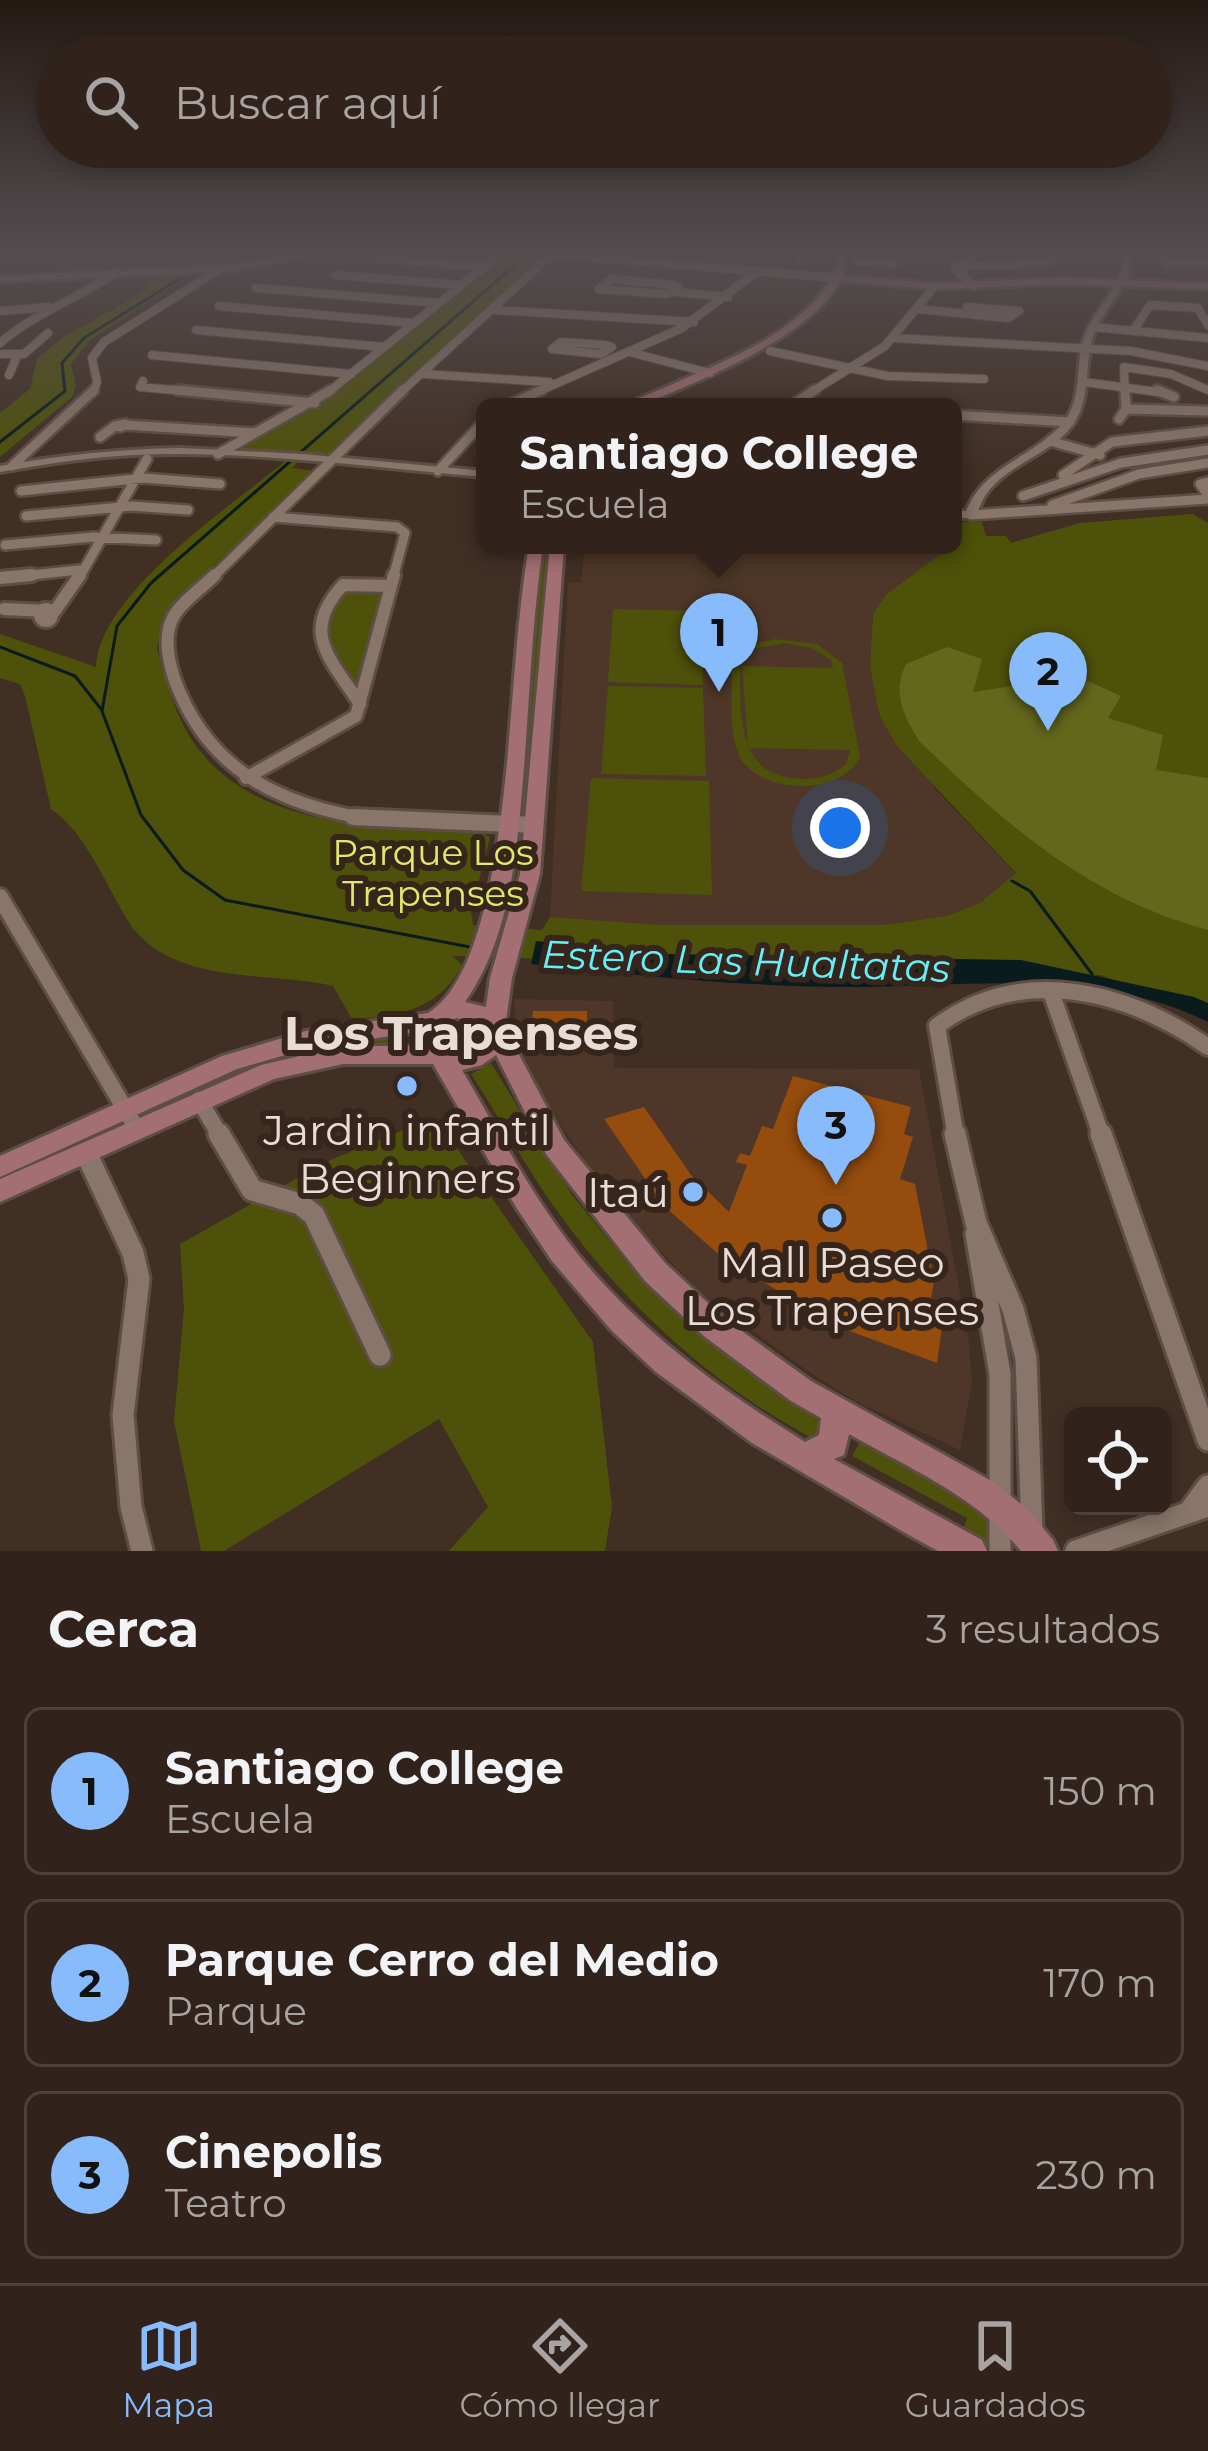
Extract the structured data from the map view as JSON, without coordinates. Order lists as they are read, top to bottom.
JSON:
{
  "districts": ["Los Trapenses"],
  "water": ["Estero Las Hualtatas"],
  "parks": ["Parque Los Trapenses"],
  "places": ["Jardin infantil Beginners", "Itaú", "Mall Paseo Los Trapenses"],
  "page": {
    "search": "Buscar aquí",
    "popup": ["Santiago College", "Escuela"],
    "pins": ["1", "2", "3"],
    "heading": ["Cerca", "3 resultados"],
    "list": [
      {
        "mark": "1",
        "name": "Santiago College",
        "note": "Escuela",
        "value": "150 m"
      },
      {
        "mark": "2",
        "name": "Parque Cerro del Medio",
        "note": "Parque",
        "value": "170 m"
      },
      {
        "mark": "3",
        "name": "Cinepolis",
        "note": "Teatro",
        "value": "230 m"
      }
    ],
    "nav": ["Mapa", "Cómo llegar", "Guardados"]
  }
}
